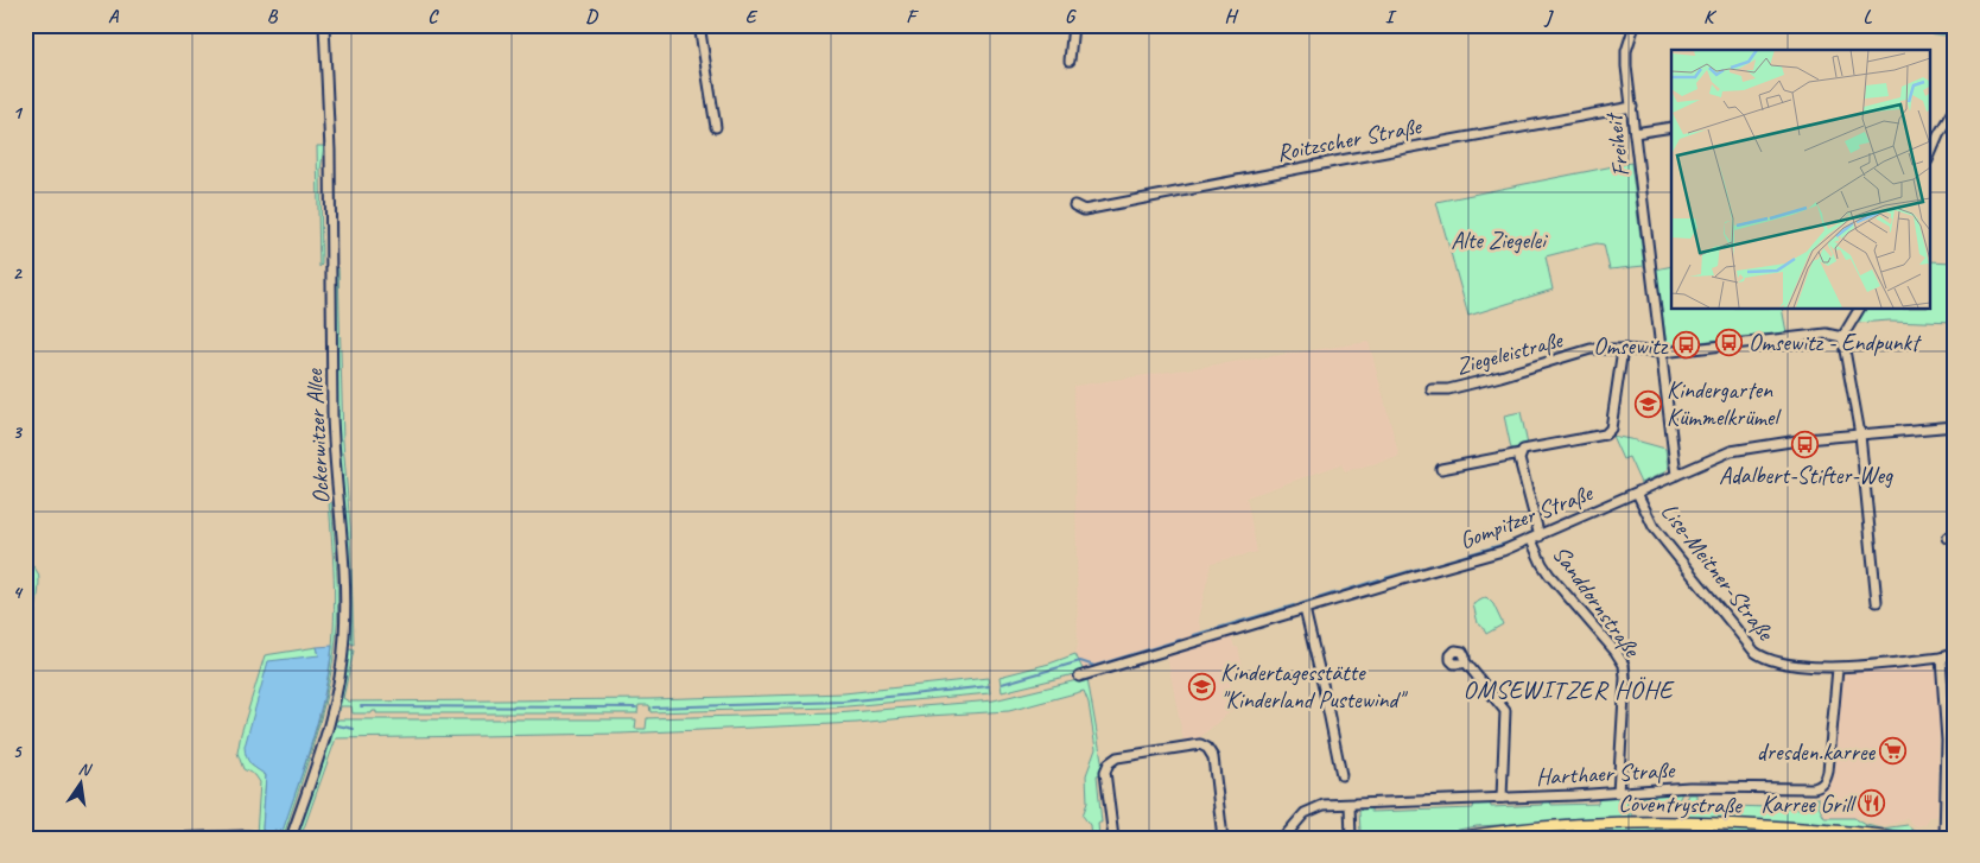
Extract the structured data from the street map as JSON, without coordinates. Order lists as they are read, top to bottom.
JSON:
{
  "streets": {
    "main road": ["Coventrystraße"],
    "street": [
      "Roitzscher Straße",
      "Freiheit",
      "Ziegeleistraße",
      "Ockerwitzer Allee",
      "Gompitzer Straße",
      "Lise-Meitner-Straße",
      "Sanddornstraße",
      "Harthaer Straße"
    ]
  },
  "crossings": [
    ["Roitzscher Straße", "Freiheit"],
    ["Freiheit", "Ziegeleistraße"],
    ["Freiheit", "Gompitzer Straße"],
    ["Gompitzer Straße", "Lise-Meitner-Straße"],
    ["Gompitzer Straße", "Sanddornstraße"],
    ["Lise-Meitner-Straße", "Harthaer Straße"],
    ["Sanddornstraße", "Harthaer Straße"]
  ],
  "districts": ["OMSEWITZER HÖHE"],
  "parks": ["Alte Ziegelei"],
  "places": {
    "bus stop": ["Omsewitz - Endpunkt", "Omsewitz", "Adalbert-Stifter-Weg"],
    "school or university": ["Kindergarten Kümmelkrümel", "Kindertagesstätte \"Kinderland Pustewind\""],
    "supermarket": ["dresden.karree"],
    "restaurant": ["Karree Grill"]
  },
  "north": "top",
  "grid": {
    "columns": [
      "A",
      "B",
      "C",
      "D",
      "E",
      "F",
      "G",
      "H",
      "I",
      "J",
      "K",
      "L"
    ],
    "rows": [
      "1",
      "2",
      "3",
      "4",
      "5"
    ]
  }
}
